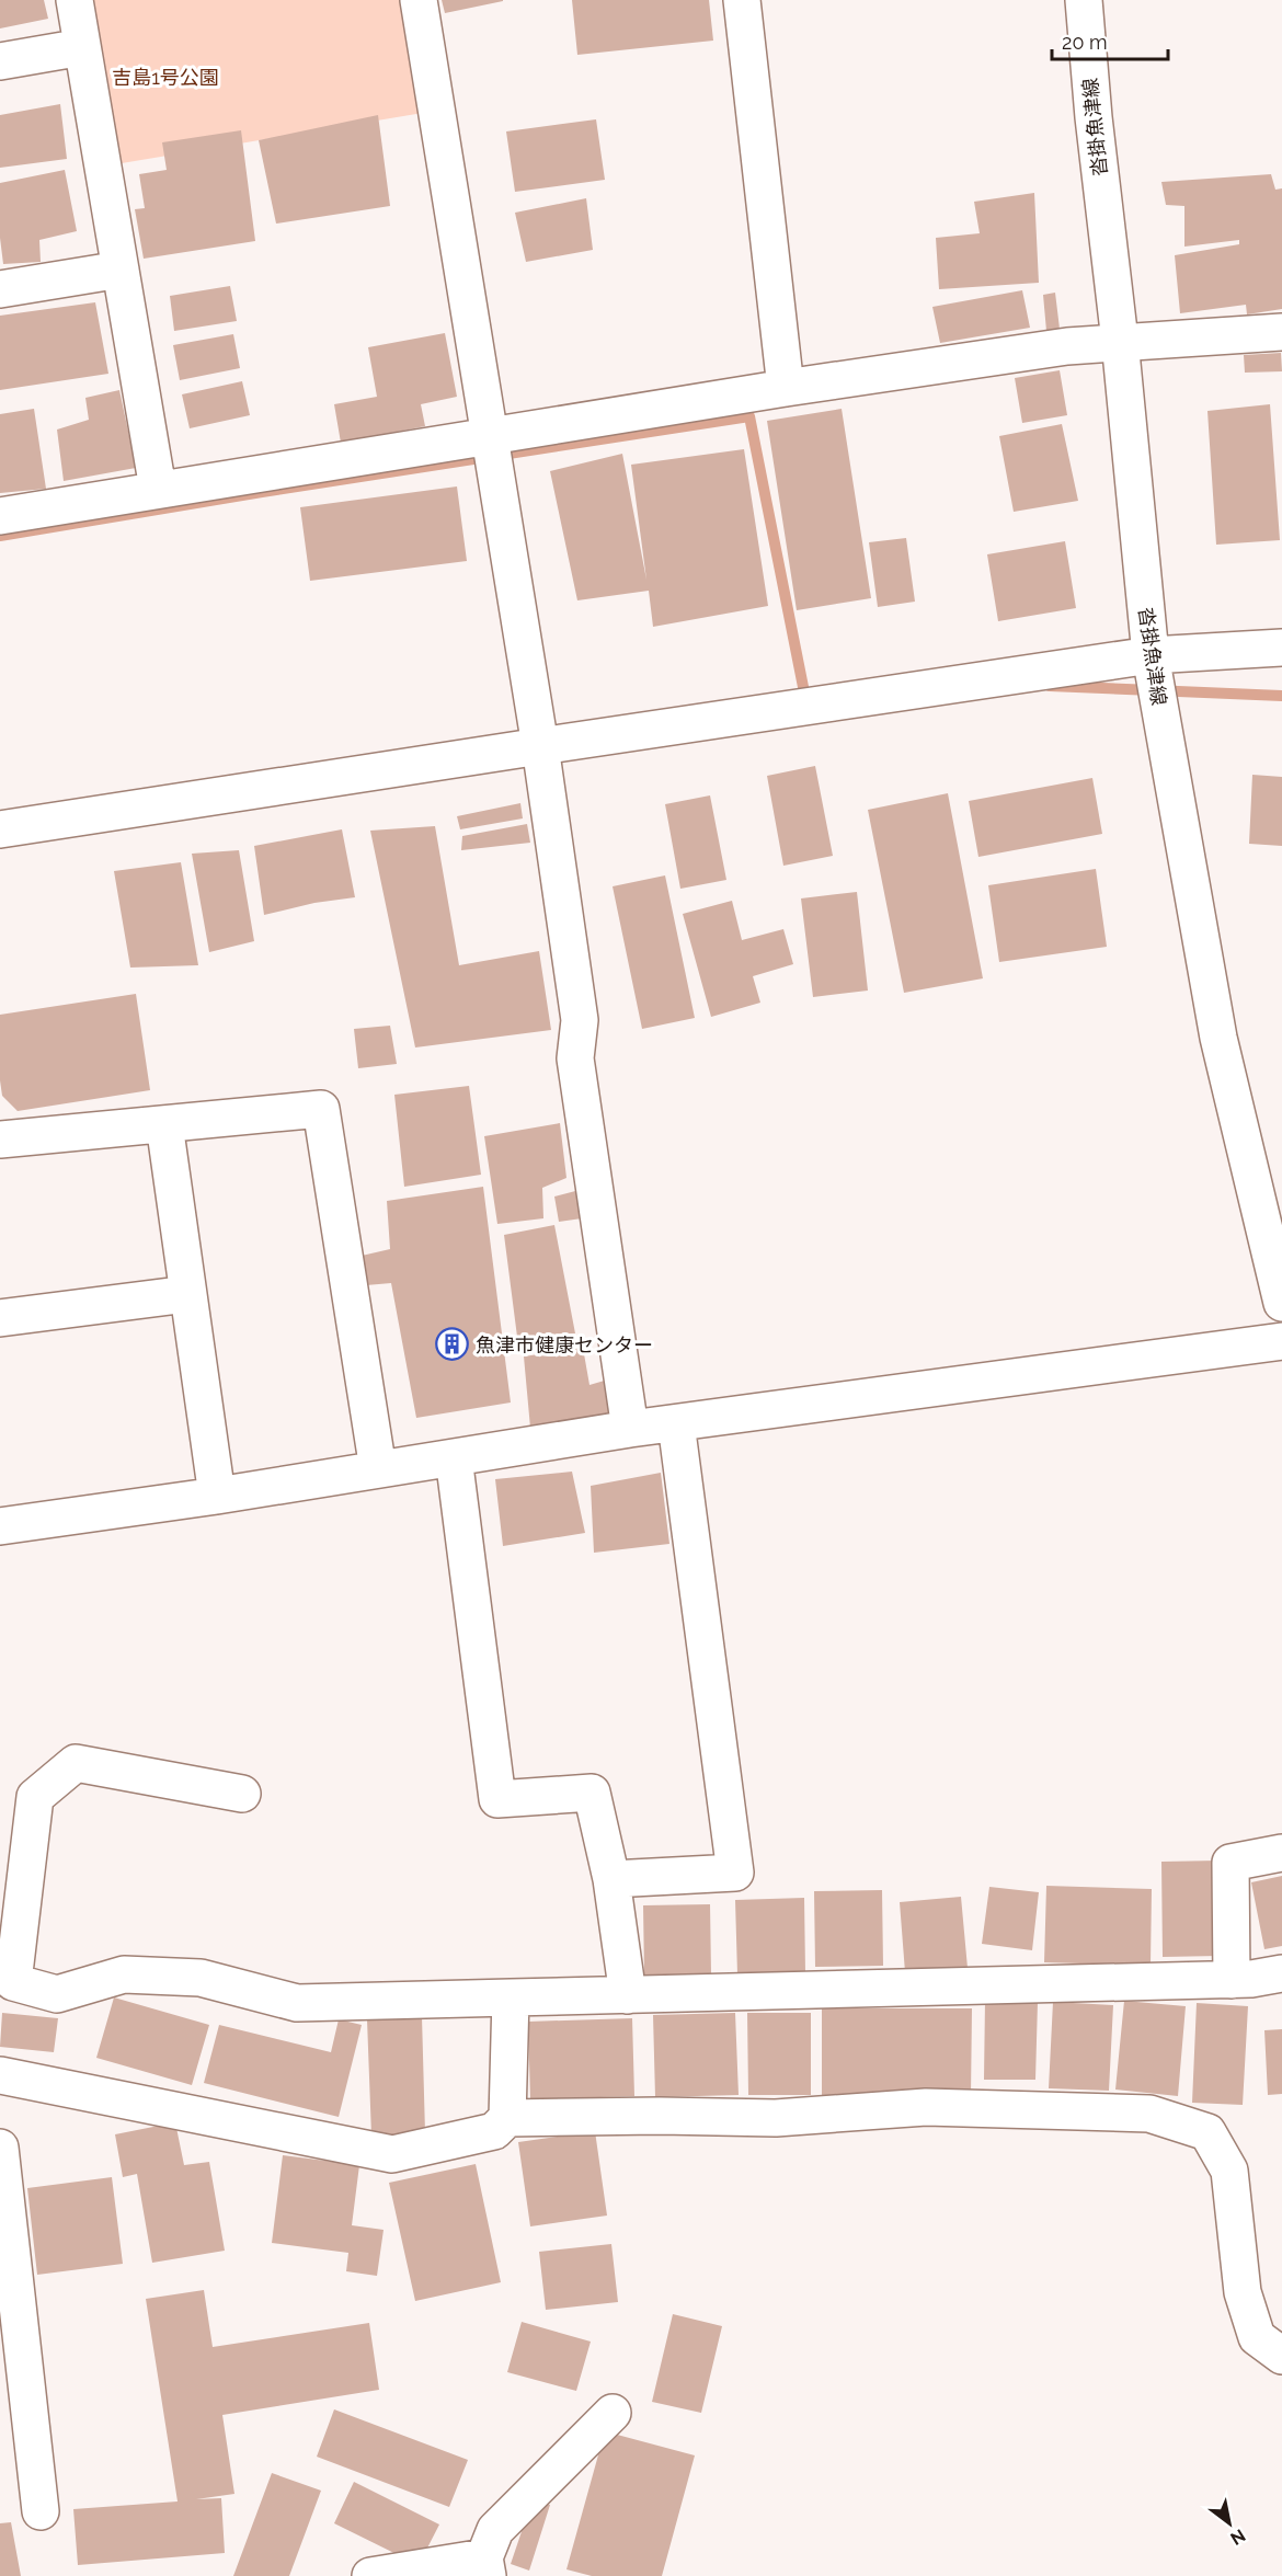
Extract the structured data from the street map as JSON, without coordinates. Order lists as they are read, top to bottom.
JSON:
{
  "streets": {
    "street": ["沓掛魚津線"]
  },
  "parks": ["吉島1号公園"],
  "places": {
    "building": ["魚津市健康センター"]
  },
  "scale_bar": "20 m",
  "north": "bottom right"
}
